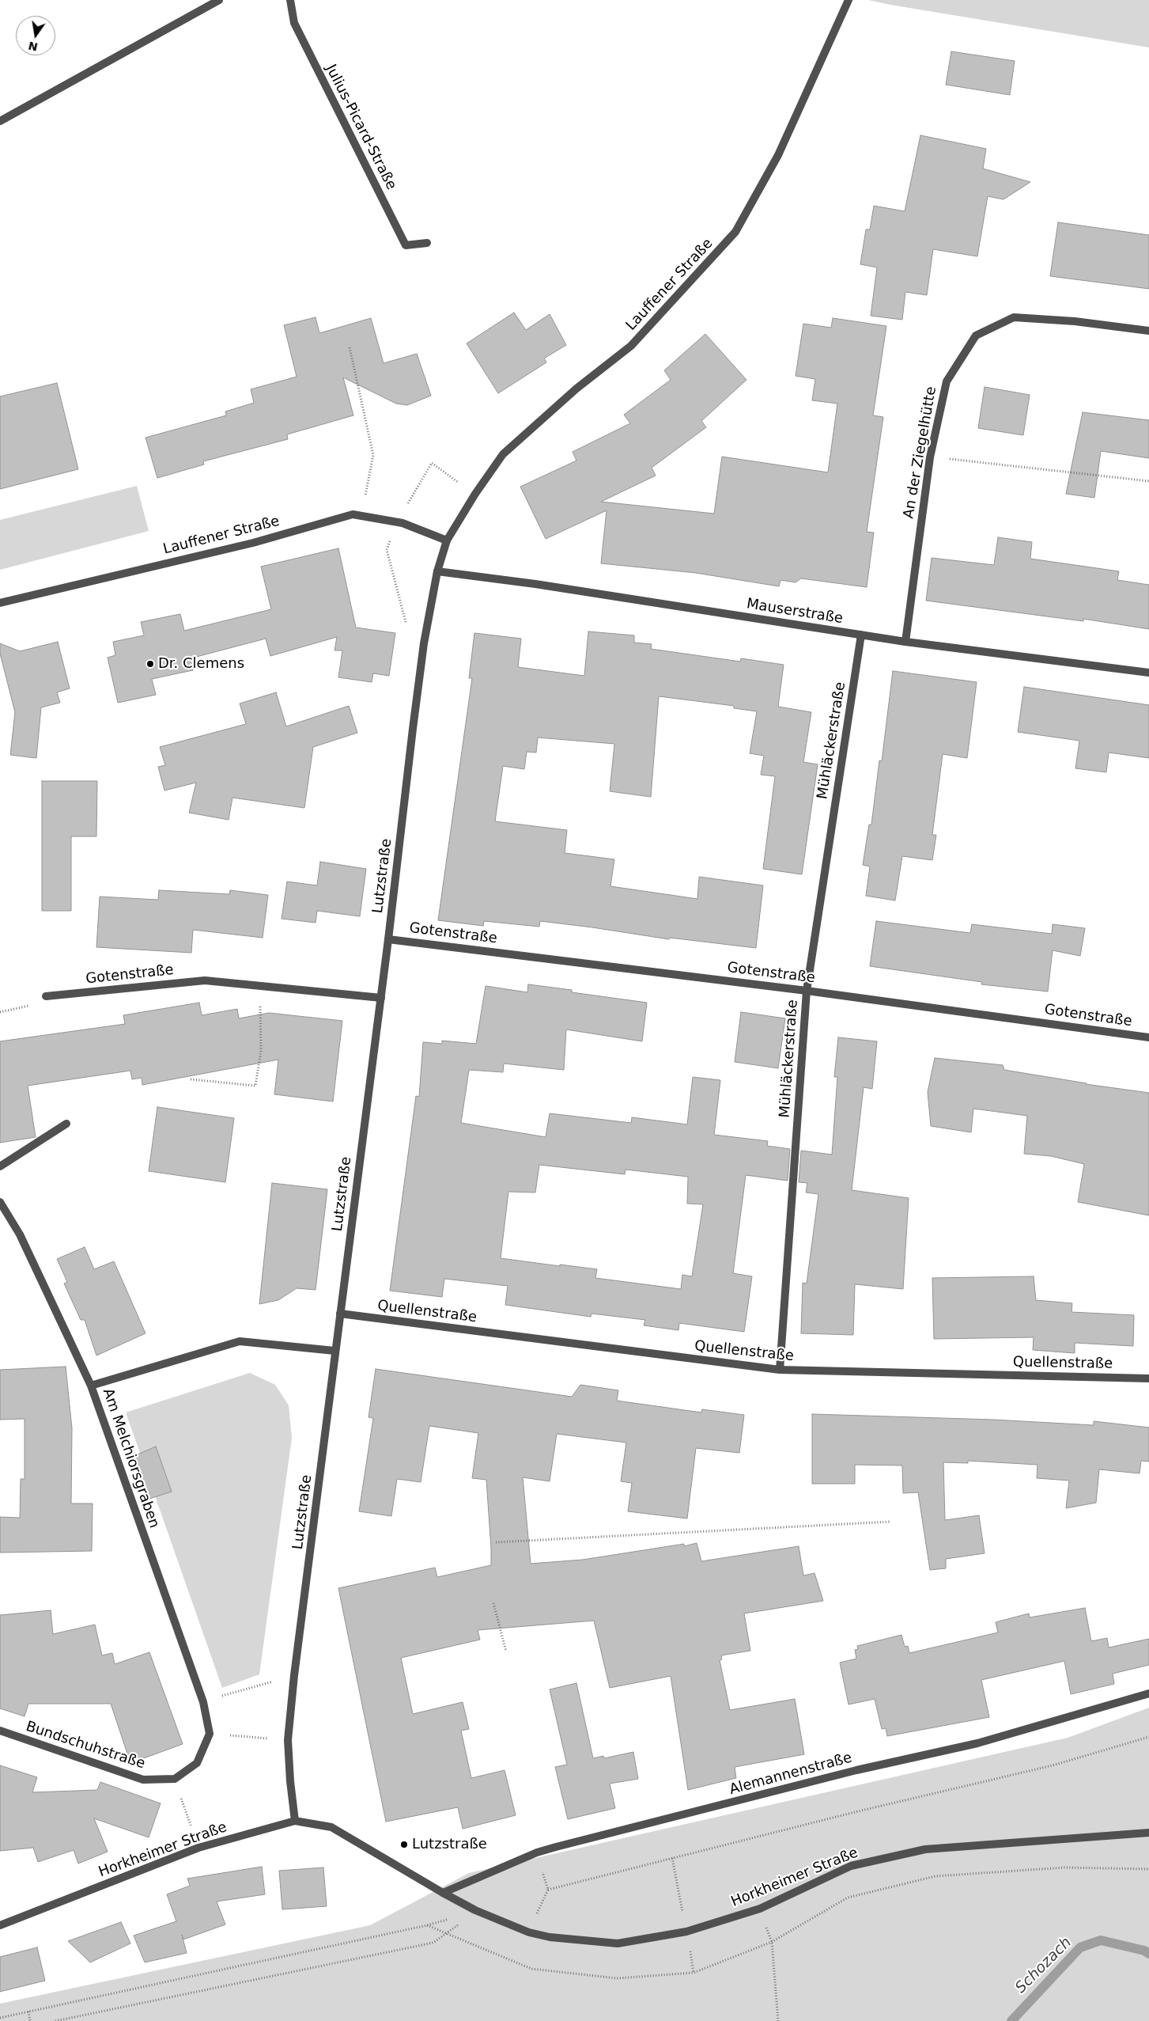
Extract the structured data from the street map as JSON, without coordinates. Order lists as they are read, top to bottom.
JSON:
{
  "streets": {
    "street": [
      "Julius-Picard-Straße",
      "Lauffener Straße",
      "An der Ziegelhütte",
      "Mauserstraße",
      "Mühläckerstraße",
      "Lutzstraße",
      "Gotenstraße",
      "Quellenstraße",
      "Am Melchiorsgraben",
      "Bundschuhstraße",
      "Alemannenstraße",
      "Horkheimer Straße"
    ]
  },
  "crossings": [
    ["Lauffener Straße", "Mauserstraße"],
    ["Lauffener Straße", "Lutzstraße"],
    ["An der Ziegelhütte", "Mauserstraße"],
    ["Mauserstraße", "Mühläckerstraße"],
    ["Mauserstraße", "Lutzstraße"],
    ["Mühläckerstraße", "Gotenstraße"],
    ["Mühläckerstraße", "Quellenstraße"],
    ["Lutzstraße", "Gotenstraße"],
    ["Lutzstraße", "Quellenstraße"],
    ["Lutzstraße", "Horkheimer Straße"],
    ["Alemannenstraße", "Horkheimer Straße"]
  ],
  "water": ["Schozach"],
  "places": ["Dr. Clemens", "Lutzstraße"],
  "north": "bottom"
}
